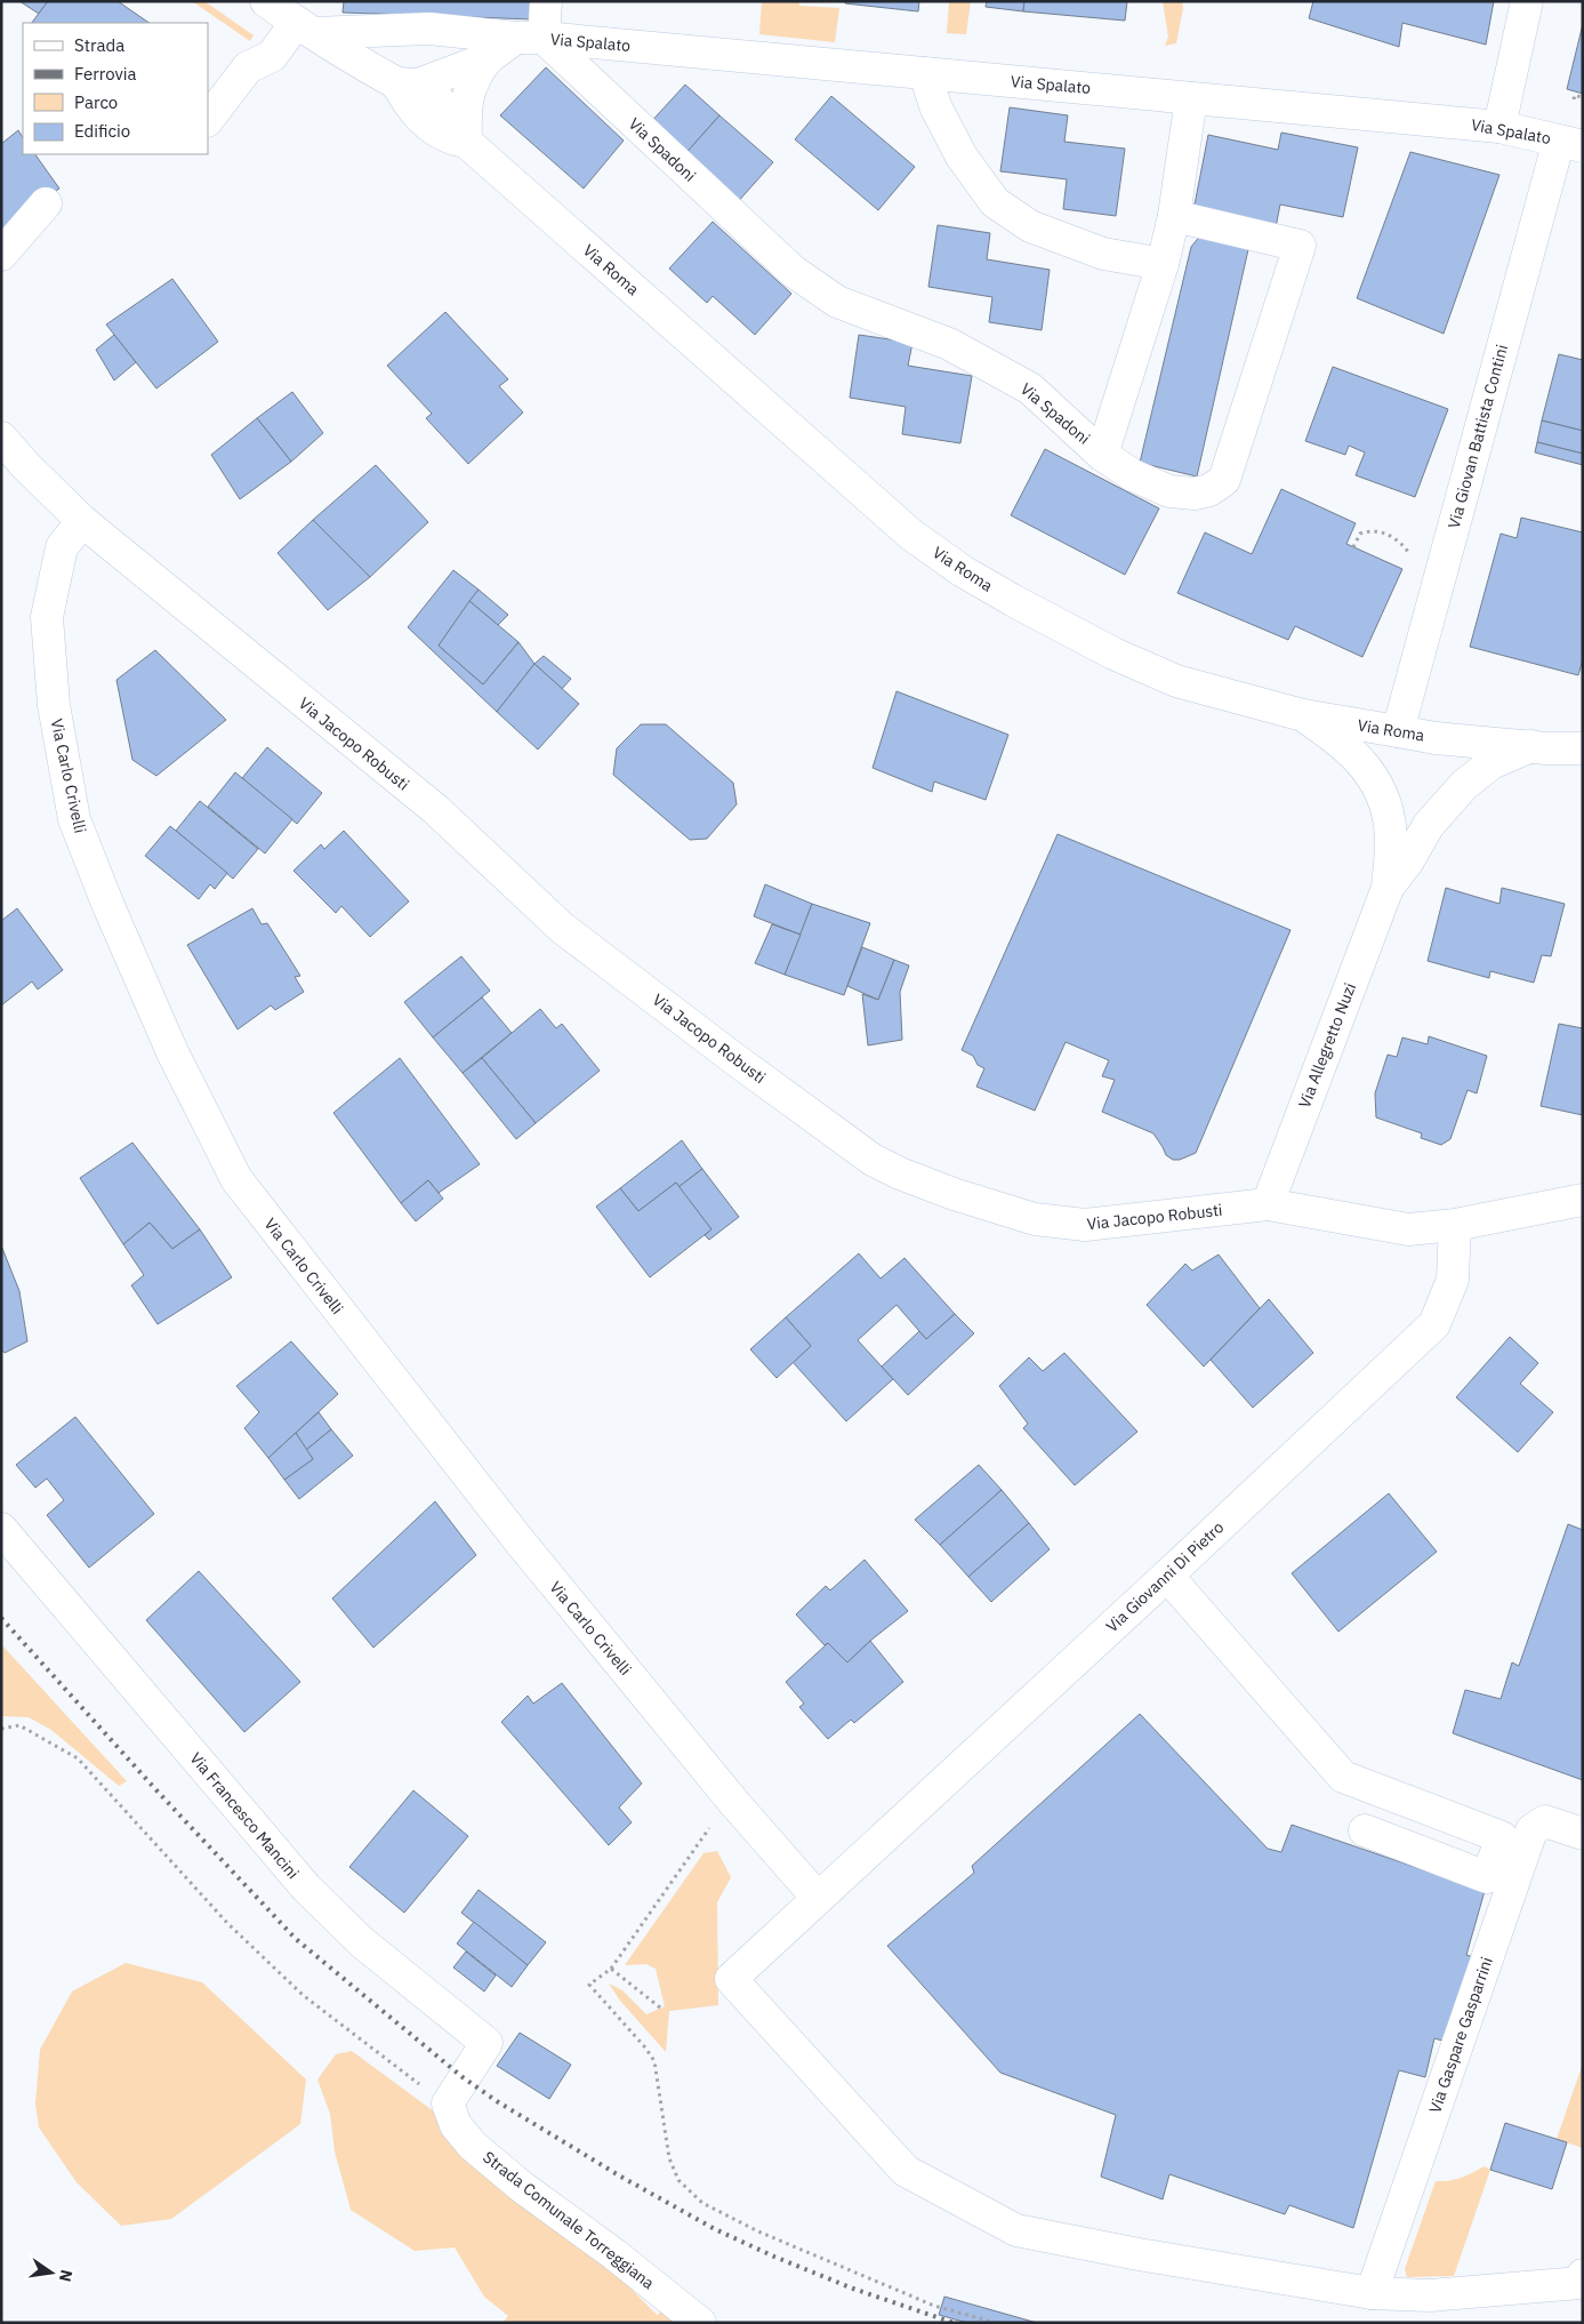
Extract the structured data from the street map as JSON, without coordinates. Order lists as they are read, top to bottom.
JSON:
{
  "streets": {
    "street": [
      "Via Spalato",
      "Via Spadoni",
      "Via Roma",
      "Via Giovan Battista Contini",
      "Via Jacopo Robusti",
      "Via Carlo Crivelli",
      "Via Allegretto Nuzi",
      "Via Giovanni Di Pietro",
      "Via Francesco Mancini",
      "Via Gaspare Gasparrini",
      "Strada Comunale Torreggiana"
    ]
  },
  "crossings": [
    ["Via Spalato", "Via Spadoni"],
    ["Via Spalato", "Via Roma"],
    ["Via Spalato", "Via Giovan Battista Contini"],
    ["Via Roma", "Via Giovan Battista Contini"],
    ["Via Roma", "Via Allegretto Nuzi"],
    ["Via Jacopo Robusti", "Via Carlo Crivelli"],
    ["Via Jacopo Robusti", "Via Allegretto Nuzi"],
    ["Via Jacopo Robusti", "Via Giovanni Di Pietro"],
    ["Via Carlo Crivelli", "Via Giovanni Di Pietro"],
    ["Via Giovanni Di Pietro", "Via Gaspare Gasparrini"],
    ["Via Francesco Mancini", "Strada Comunale Torreggiana"]
  ],
  "legend": [
    "Strada",
    "Ferrovia",
    "Parco",
    "Edificio"
  ],
  "north": "right"
}
